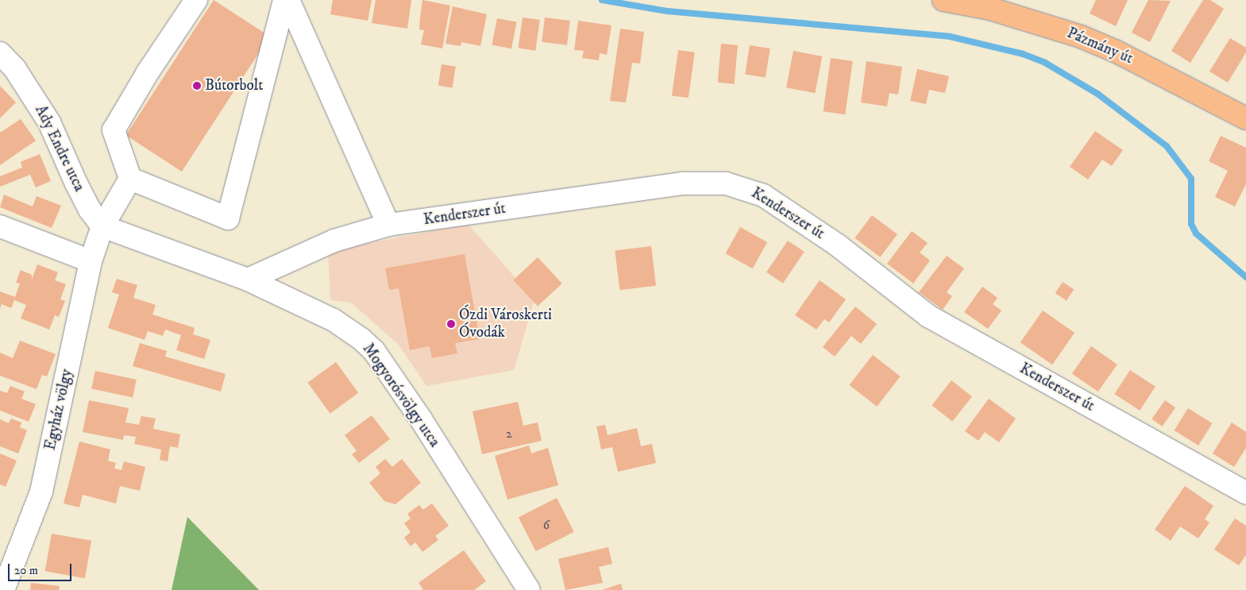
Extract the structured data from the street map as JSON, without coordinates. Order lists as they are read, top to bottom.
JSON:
{
  "streets": {
    "main road": ["Pázmány út"],
    "street": [
      "Ady Endre utca",
      "Kenderszer út",
      "Mogyorósvölgy utca",
      "Egyház völgy"
    ]
  },
  "crossings": [
    ["Ady Endre utca", "Mogyorósvölgy utca"],
    ["Ady Endre utca", "Egyház völgy"],
    ["Kenderszer út", "Mogyorósvölgy utca"],
    ["Mogyorósvölgy utca", "Egyház völgy"]
  ],
  "places": ["Bútorbolt", "Ózdi Városkerti Óvodák"],
  "house_numbers": ["2", "6"],
  "scale_bar": "20 m"
}
